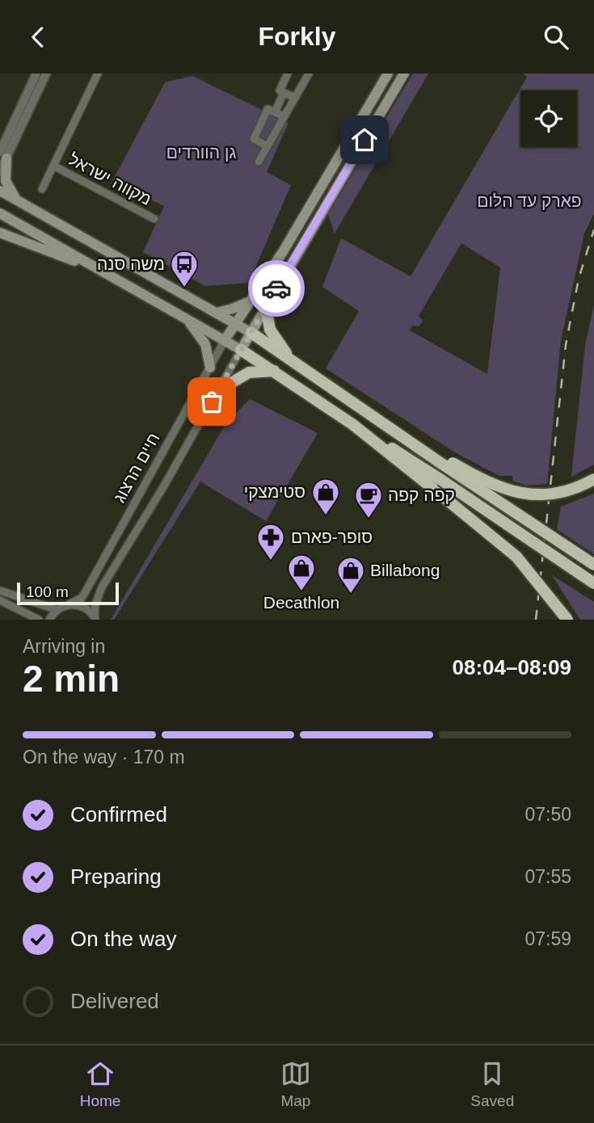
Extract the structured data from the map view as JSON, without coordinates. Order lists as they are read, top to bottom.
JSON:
{
  "streets": {
    "street": ["מקווה ישראל", "חיים הרצוג"]
  },
  "parks": ["גן הוורדים", "פארק עד הלום"],
  "places": {
    "bus stop": ["משה סנה"],
    "shop": ["סטימצקי", "Decathlon", "Billabong"],
    "cafe": ["קפה קפה"],
    "pharmacy": ["סופר-פארם"]
  },
  "scale_bar": "100 m",
  "page": {
    "header": "Forkly",
    "scale": "100 m",
    "heading": ["2 min", "Arriving in", "08:04–08:09"],
    "bar": "On the way · 170 m",
    "list": [
      ["Confirmed", "07:50"],
      ["Preparing", "07:55"],
      ["On the way", "07:59"],
      "Delivered"
    ],
    "tabs": ["Home", "Map", "Saved"]
  }
}
